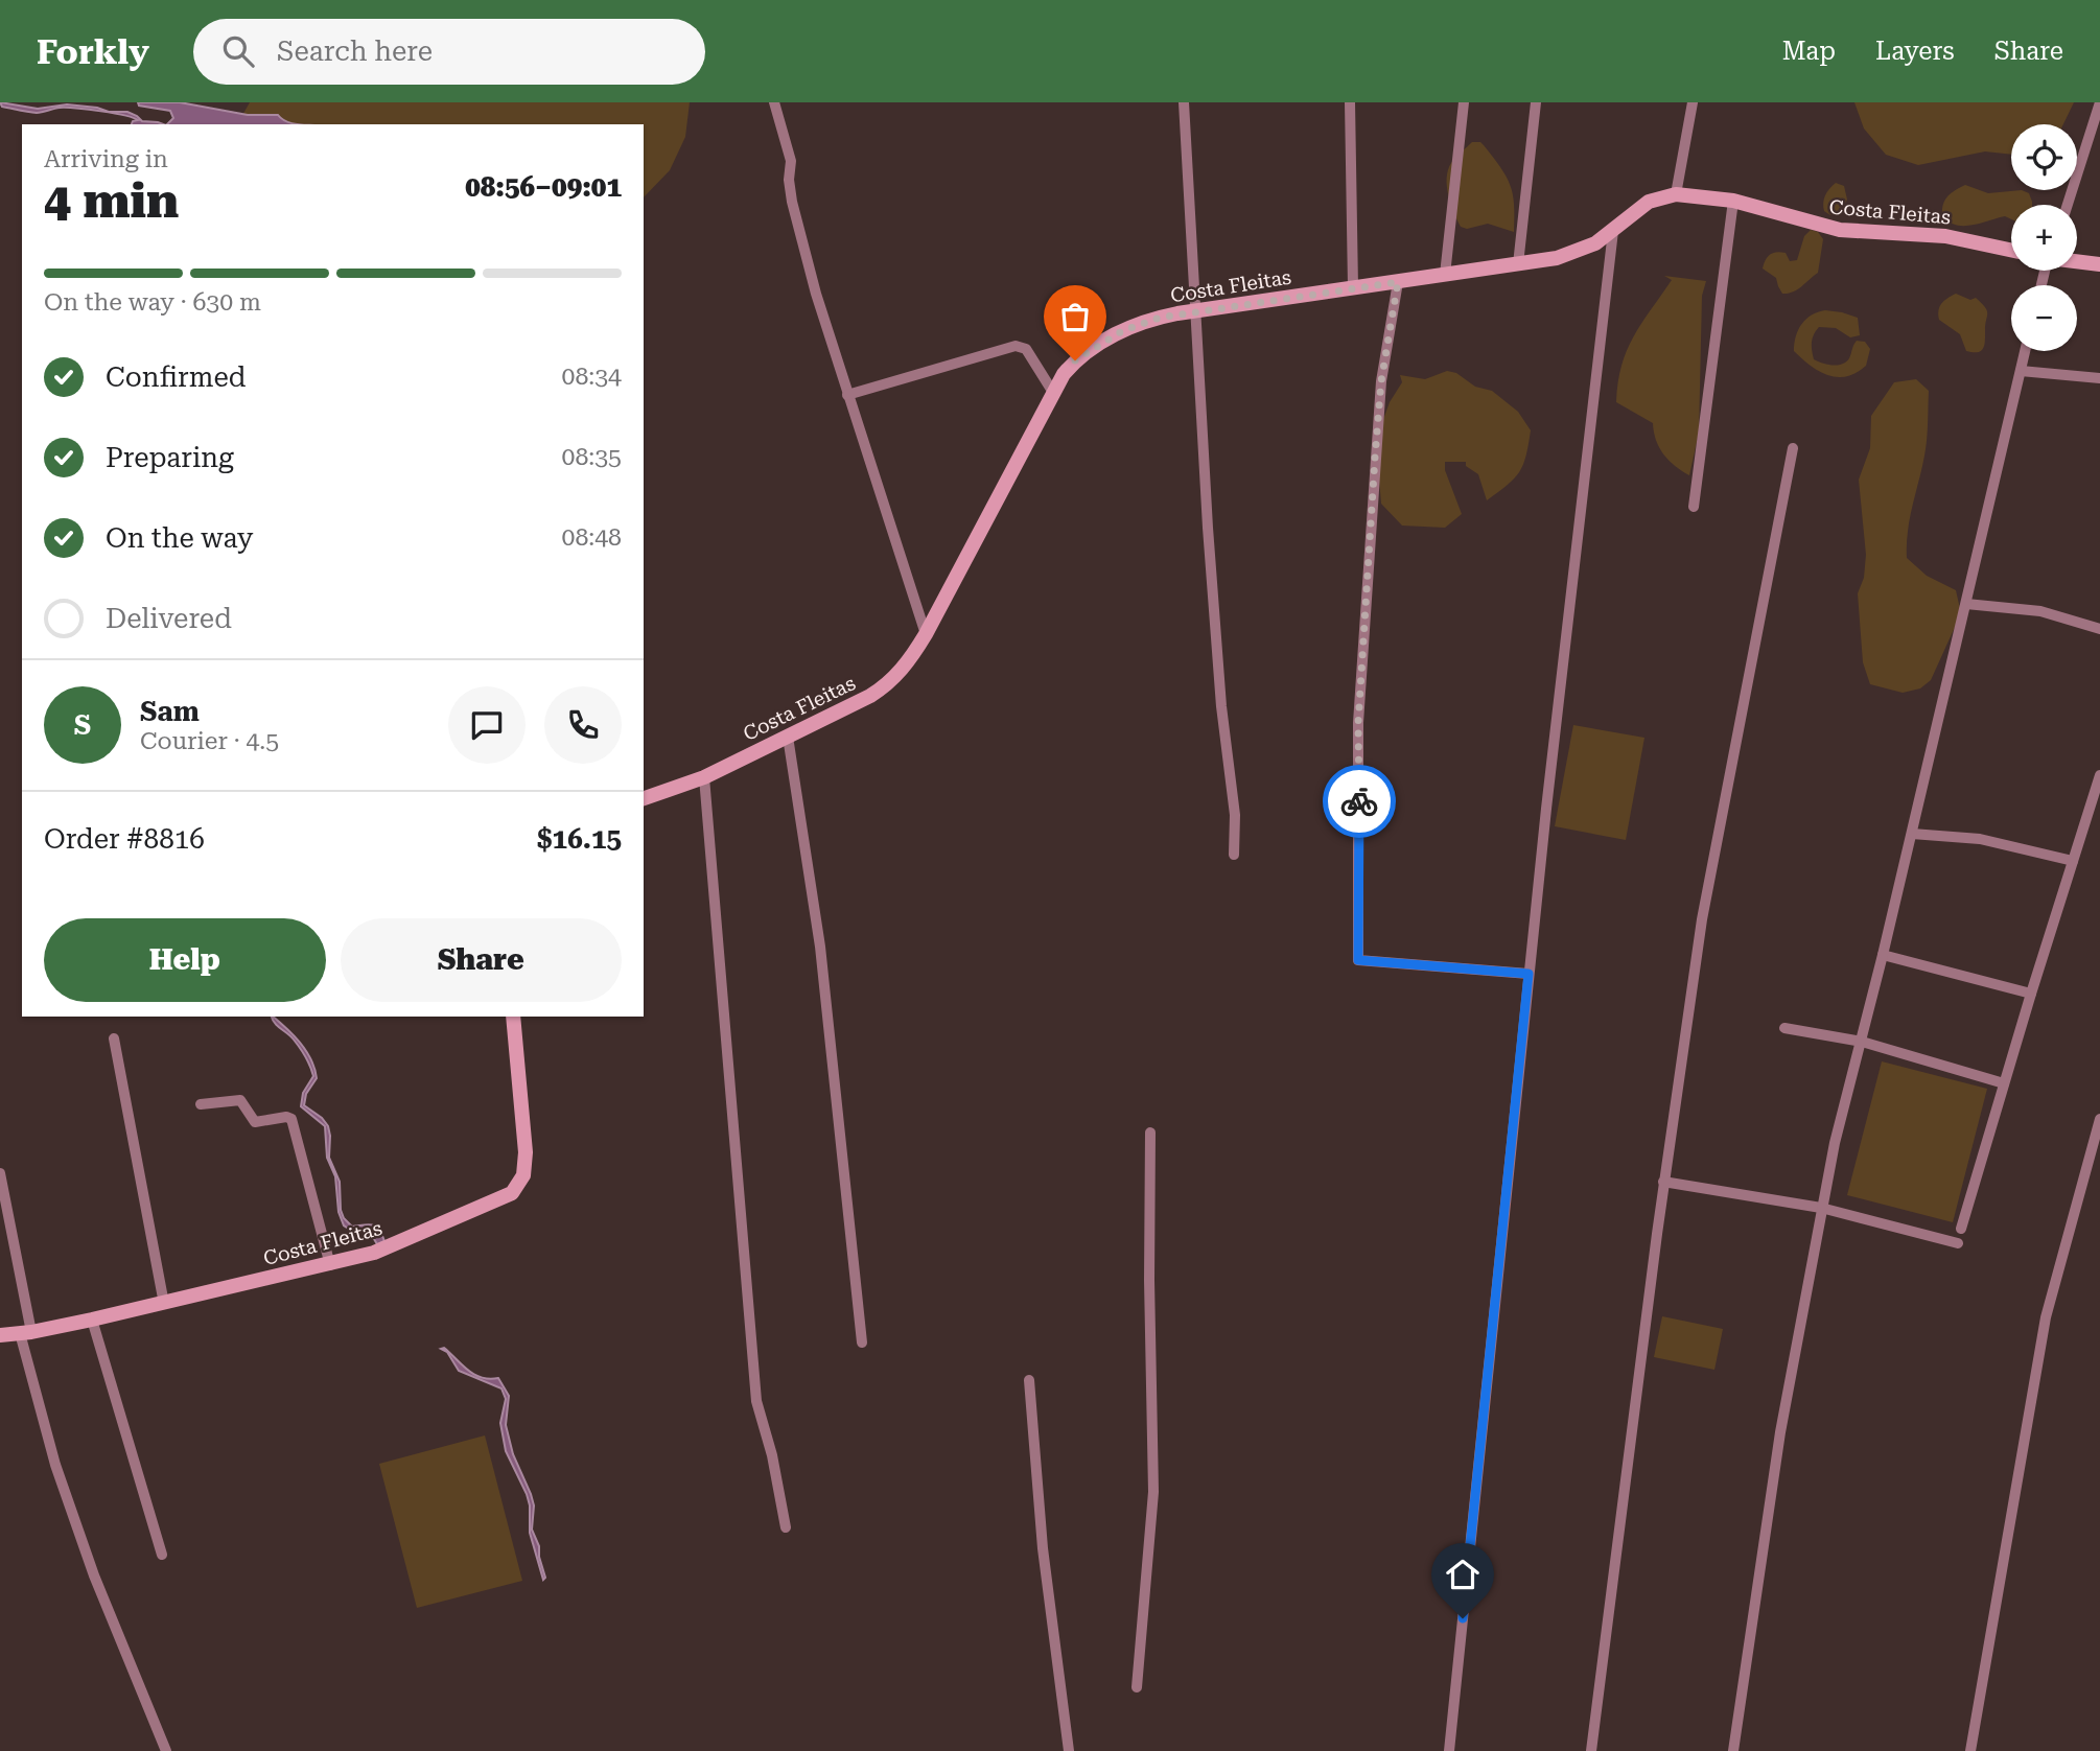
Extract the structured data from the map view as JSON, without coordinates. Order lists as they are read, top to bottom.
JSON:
{
  "streets": {
    "main road": ["Costa Fleitas"]
  },
  "page": {
    "header": "Forkly",
    "search": "Search here",
    "nav": ["Map", "Layers", "Share"],
    "map_buttons": ["+", "−"],
    "heading": ["4 min", "Arriving in", "08:56–09:01"],
    "panel": [
      "Sam",
      "Courier · 4.5",
      "Order #8816",
      "$16.15"
    ],
    "bar": "On the way · 630 m",
    "list": [
      ["Confirmed", "08:34"],
      ["Preparing", "08:35"],
      ["On the way", "08:48"],
      "Delivered"
    ],
    "round": "S",
    "buttons": ["Help", "Share"]
  }
}
